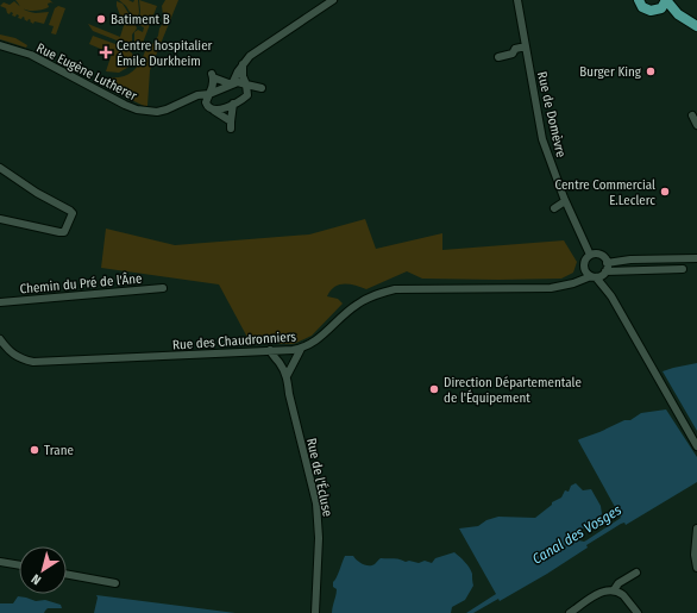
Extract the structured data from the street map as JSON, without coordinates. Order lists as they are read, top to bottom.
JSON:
{
  "streets": {
    "street": [
      "Rue Eugène Lutherer",
      "Rue de Domèvre",
      "Chemin du Pré de l'Âne",
      "Rue des Chaudronniers",
      "Rue de l'Écluse"
    ]
  },
  "crossings": [
    ["Rue de Domèvre", "Rue des Chaudronniers"],
    ["Rue des Chaudronniers", "Rue de l'Écluse"]
  ],
  "water": ["Canal des Vosges"],
  "places": {
    "other": [
      "Batiment B",
      "Burger King",
      "Centre Commercial E.Leclerc",
      "Direction Départementale de l'Équipement",
      "Trane"
    ],
    "health": ["Centre hospitalier Émile Durkheim"]
  },
  "north": "bottom left"
}
